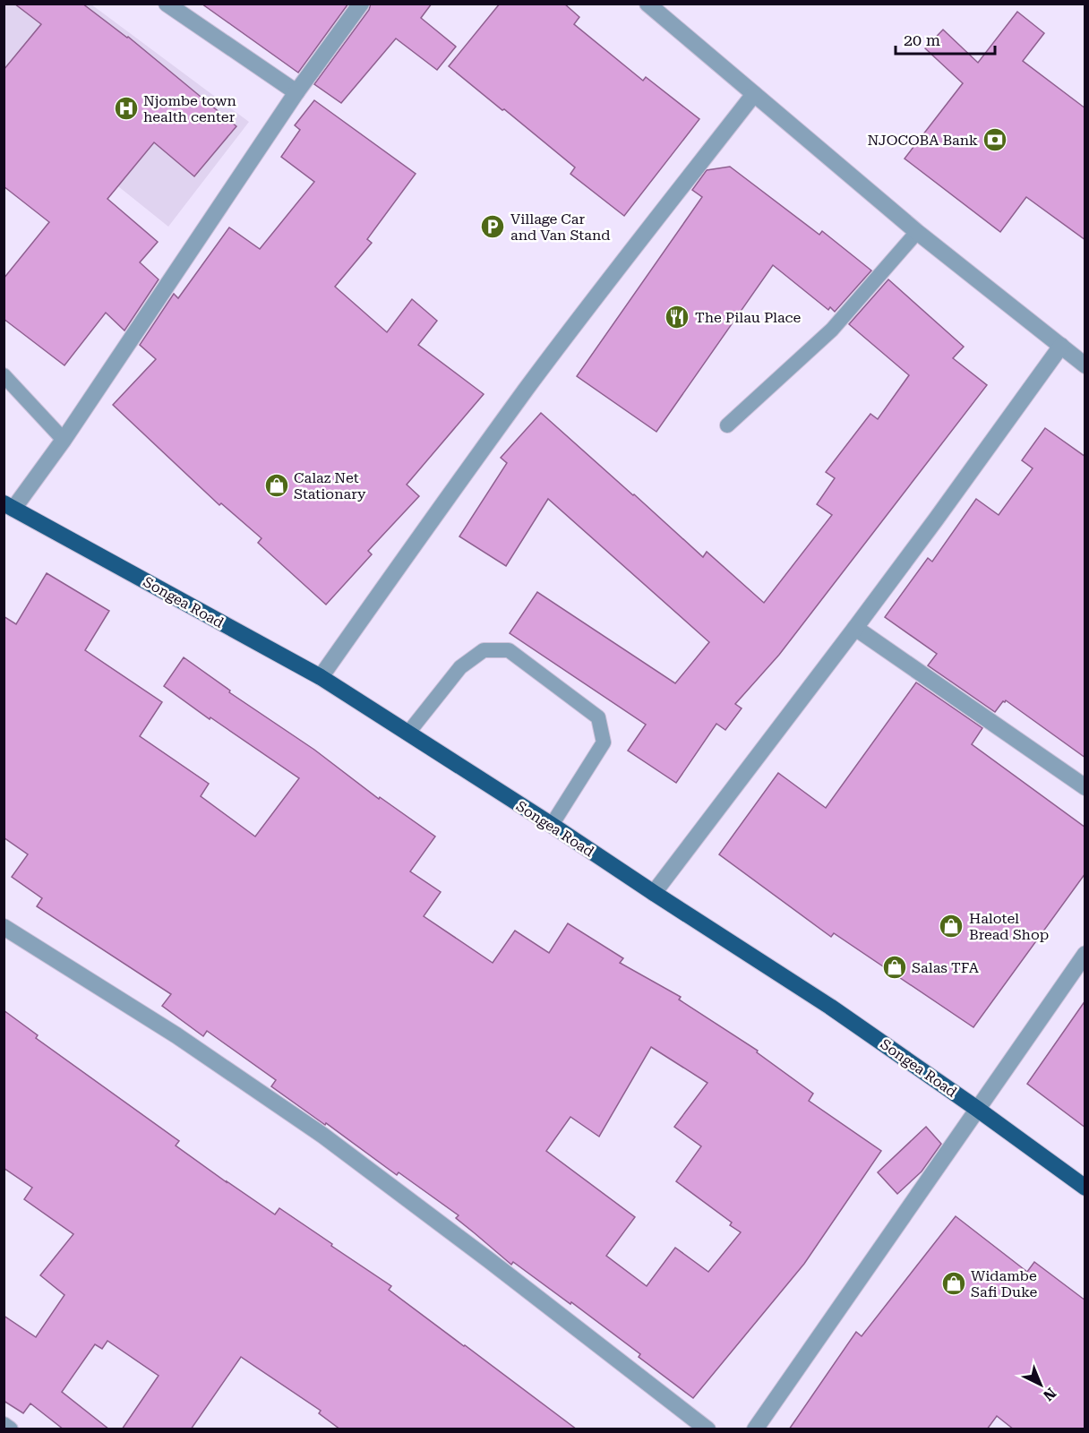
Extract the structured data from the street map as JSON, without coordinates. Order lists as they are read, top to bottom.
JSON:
{
  "streets": {
    "highway": ["Songea Road"]
  },
  "places": {
    "hospital": ["Njombe town health center"],
    "bank": ["NJOCOBA Bank"],
    "parking": ["Village Car and Van Stand"],
    "restaurant": ["The Pilau Place"],
    "shop": [
      "Calaz Net Stationary",
      "Halotel Bread Shop",
      "Salas TFA",
      "Widambe Safi Duke"
    ]
  },
  "scale_bar": "20 m",
  "north": "bottom right"
}
